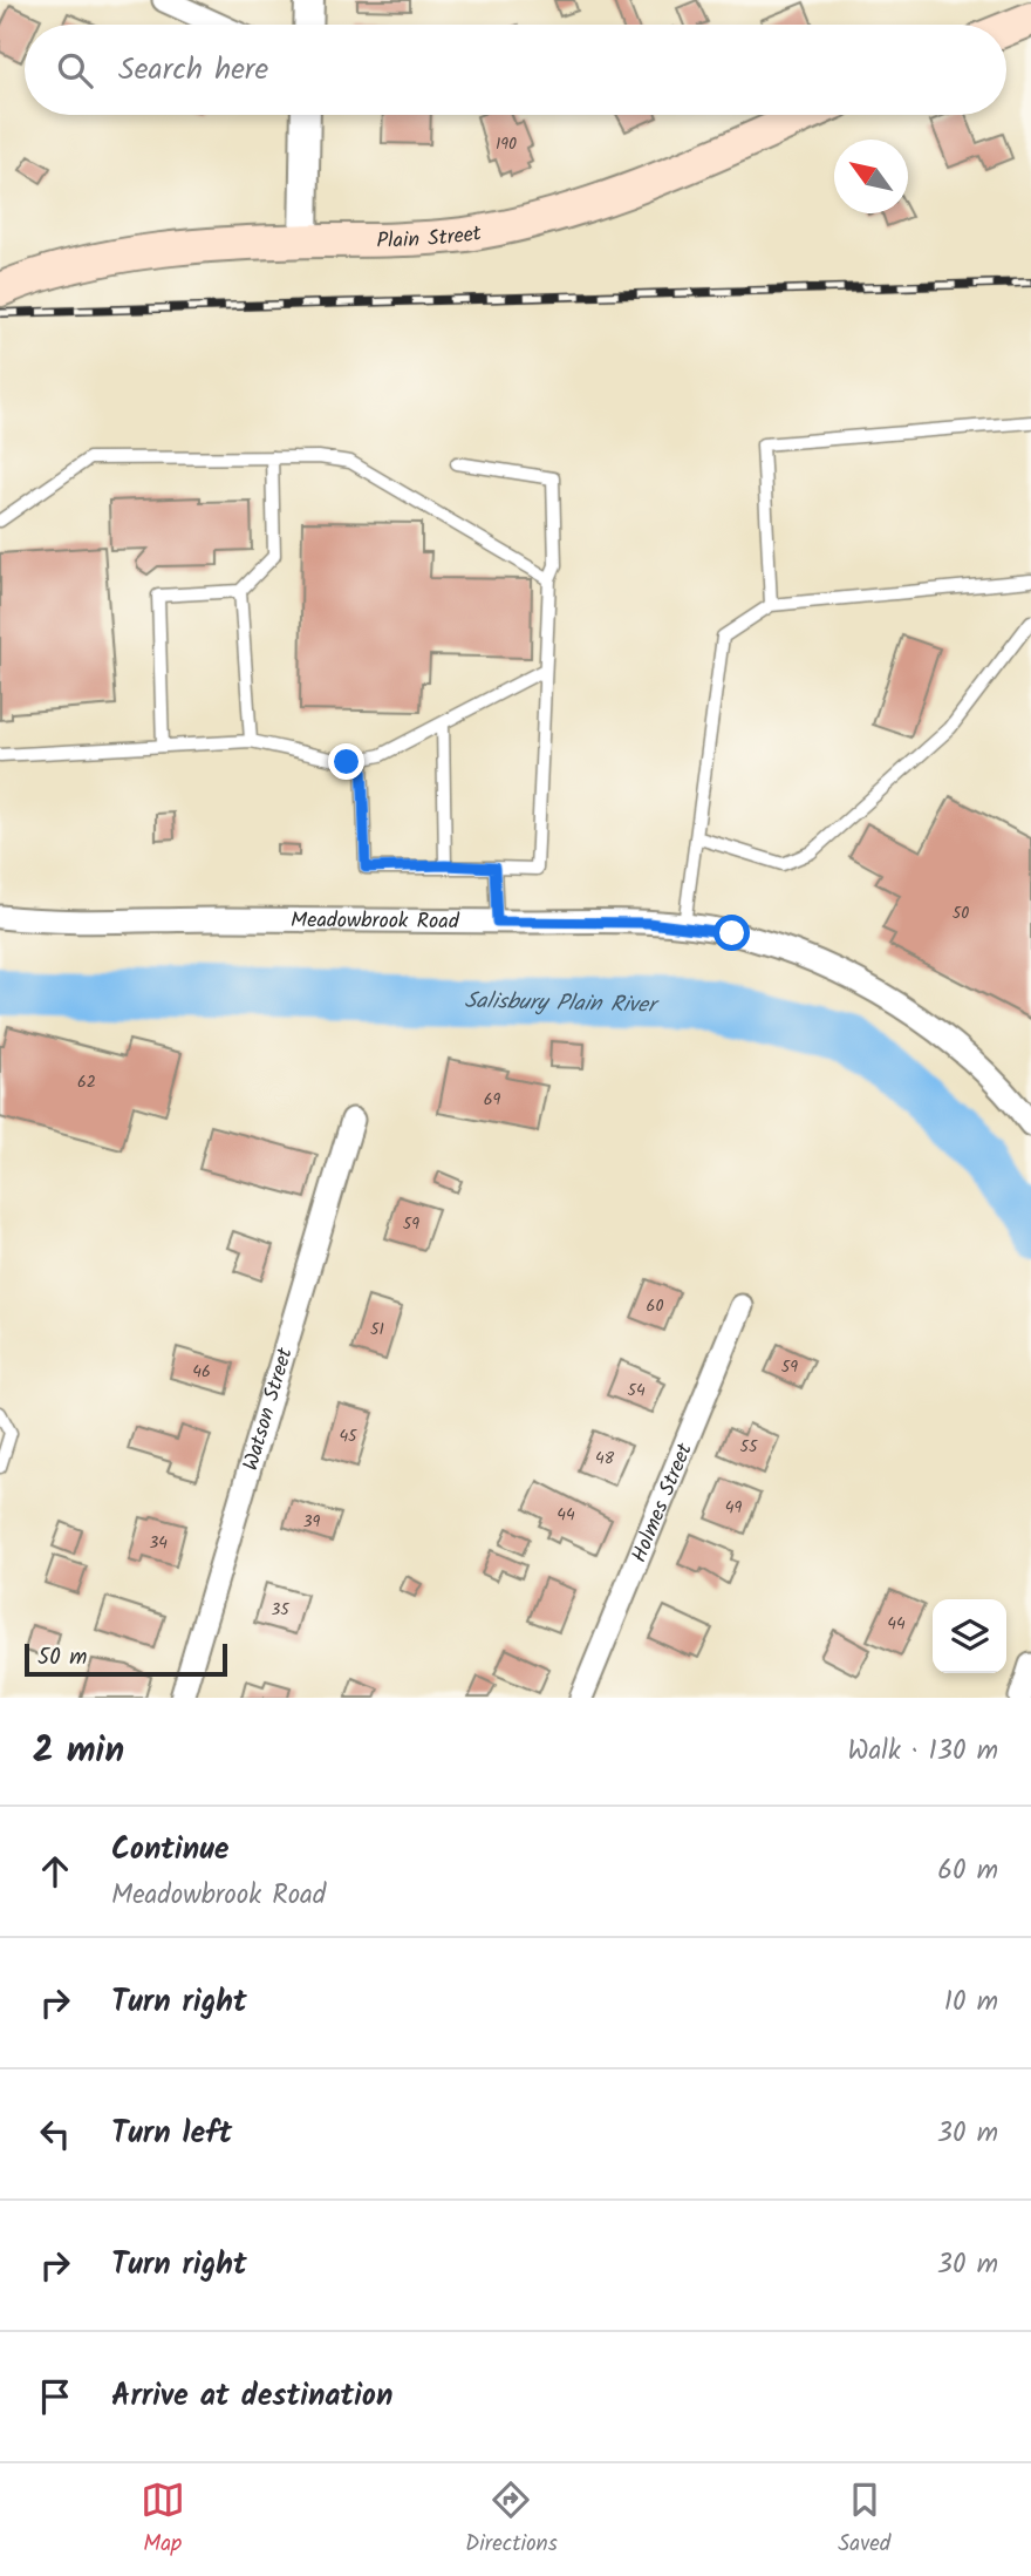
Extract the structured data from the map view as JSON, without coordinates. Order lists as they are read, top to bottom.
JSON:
{
  "streets": {
    "main road": ["Plain Street"],
    "street": ["Meadowbrook Road", "Watson Street", "Holmes Street"]
  },
  "water": ["Salisbury Plain River"],
  "house_numbers": [
    "190",
    "50",
    "62",
    "69",
    "59",
    "60",
    "51",
    "59",
    "46",
    "54",
    "45",
    "55",
    "48",
    "49",
    "44",
    "39",
    "34",
    "35",
    "44"
  ],
  "scale_bar": "50 m",
  "north": "top left",
  "page": {
    "search": "Search here",
    "scale": "50 m",
    "heading": ["2 min", "Walk · 130 m"],
    "list": [
      ["Continue", "Meadowbrook Road", "60 m"],
      ["Turn right", "10 m"],
      ["Turn left", "30 m"],
      ["Turn right", "30 m"],
      "Arrive at destination"
    ],
    "nav": ["Map", "Directions", "Saved"]
  }
}
